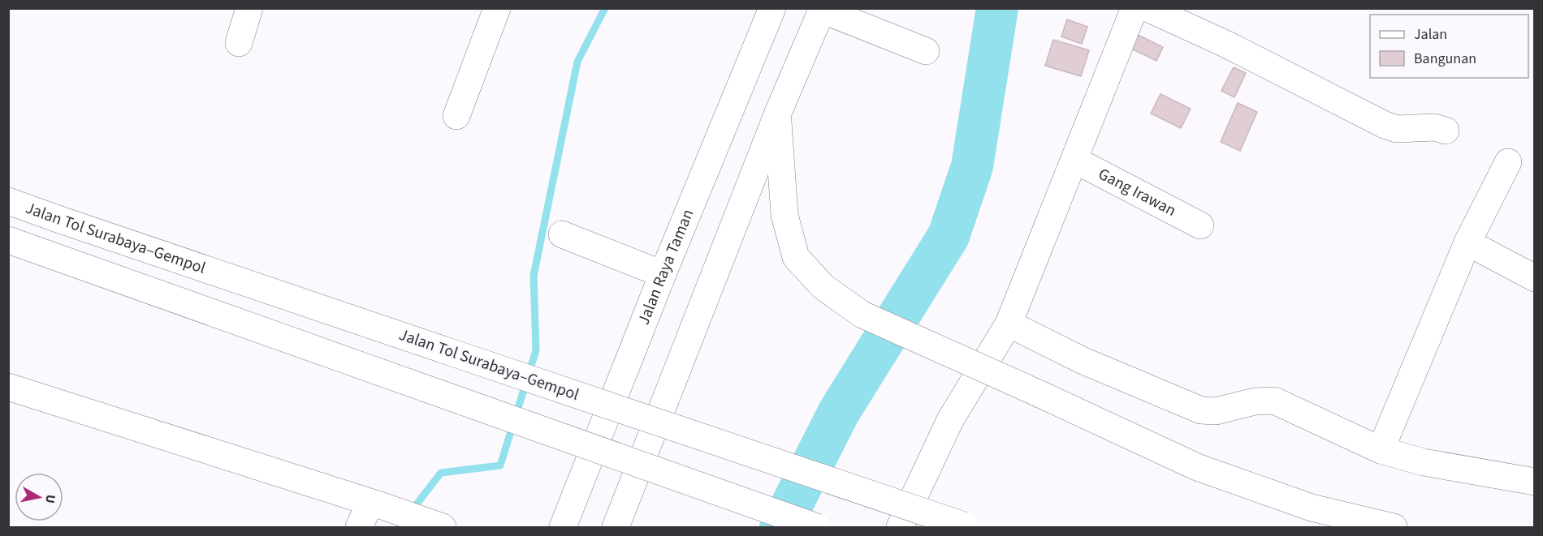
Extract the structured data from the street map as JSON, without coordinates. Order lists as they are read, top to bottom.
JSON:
{
  "streets": {
    "main road": ["Gang Irawan", "Jalan Tol Surabaya–Gempol", "Jalan Raya Taman"]
  },
  "legend": ["Jalan", "Bangunan"],
  "north": "right"
}
